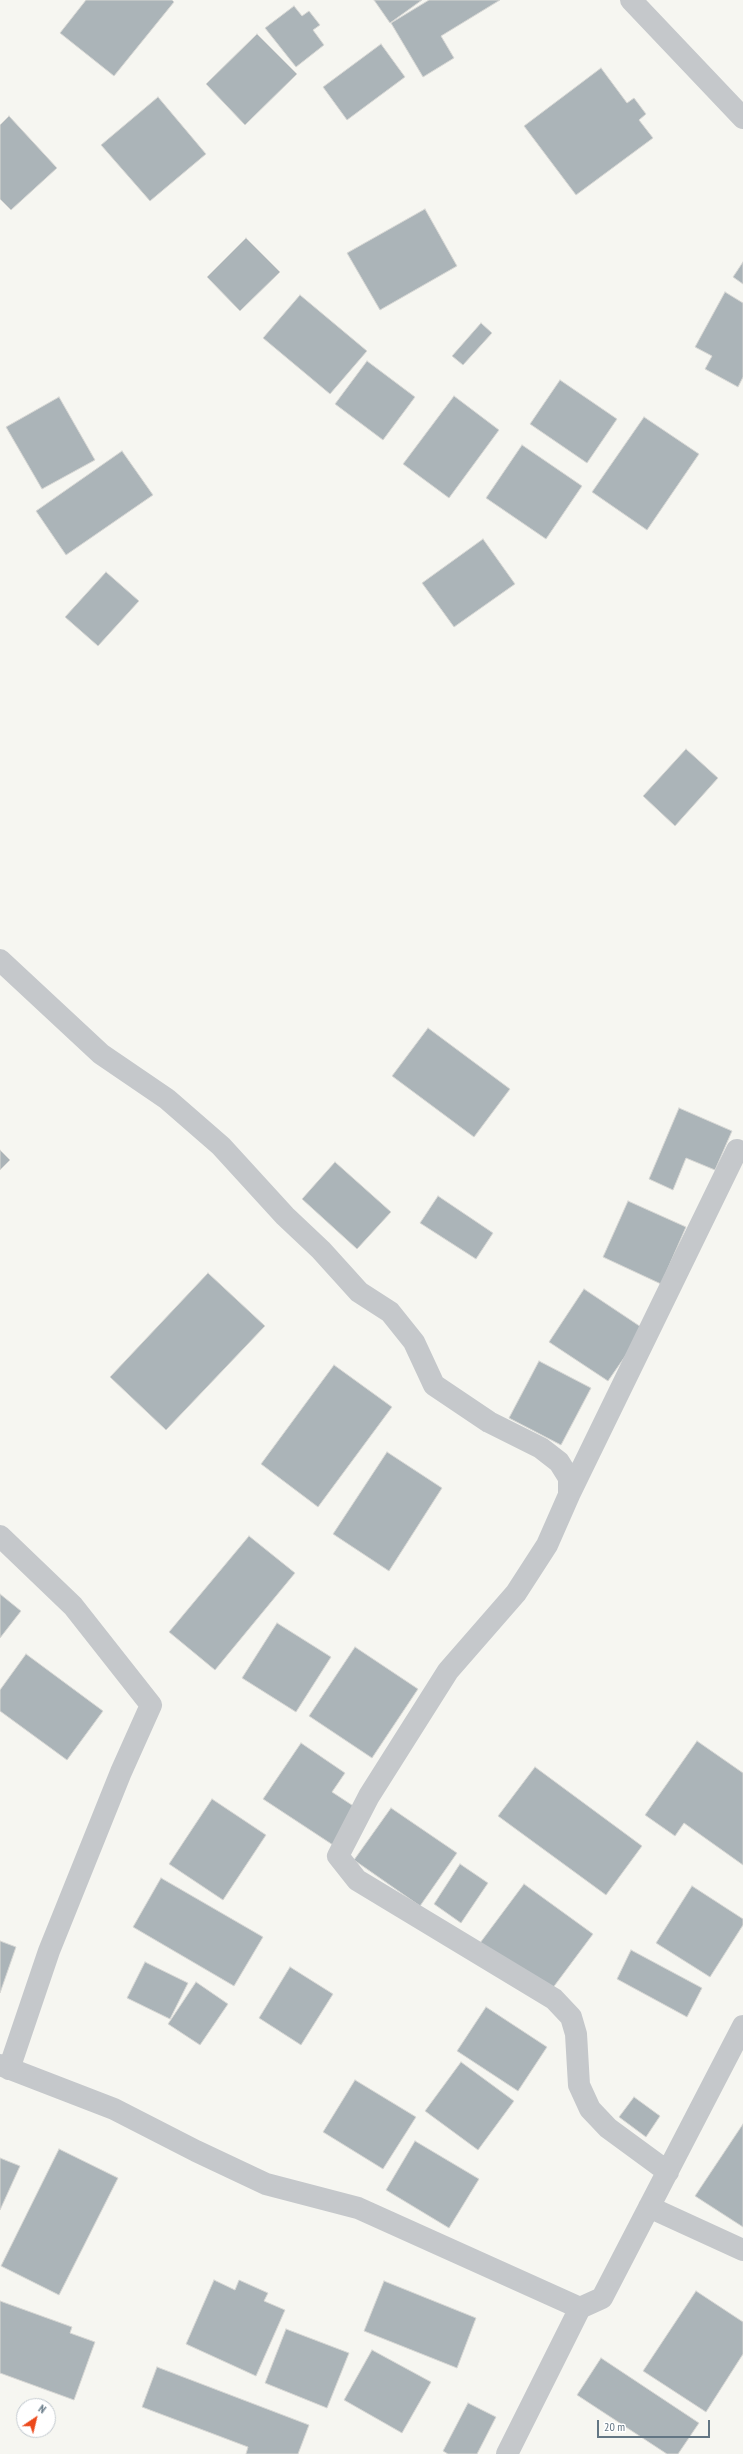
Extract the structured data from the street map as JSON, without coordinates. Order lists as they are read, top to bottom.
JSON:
{
  "scale_bar": "20 m",
  "north": "top right"
}
